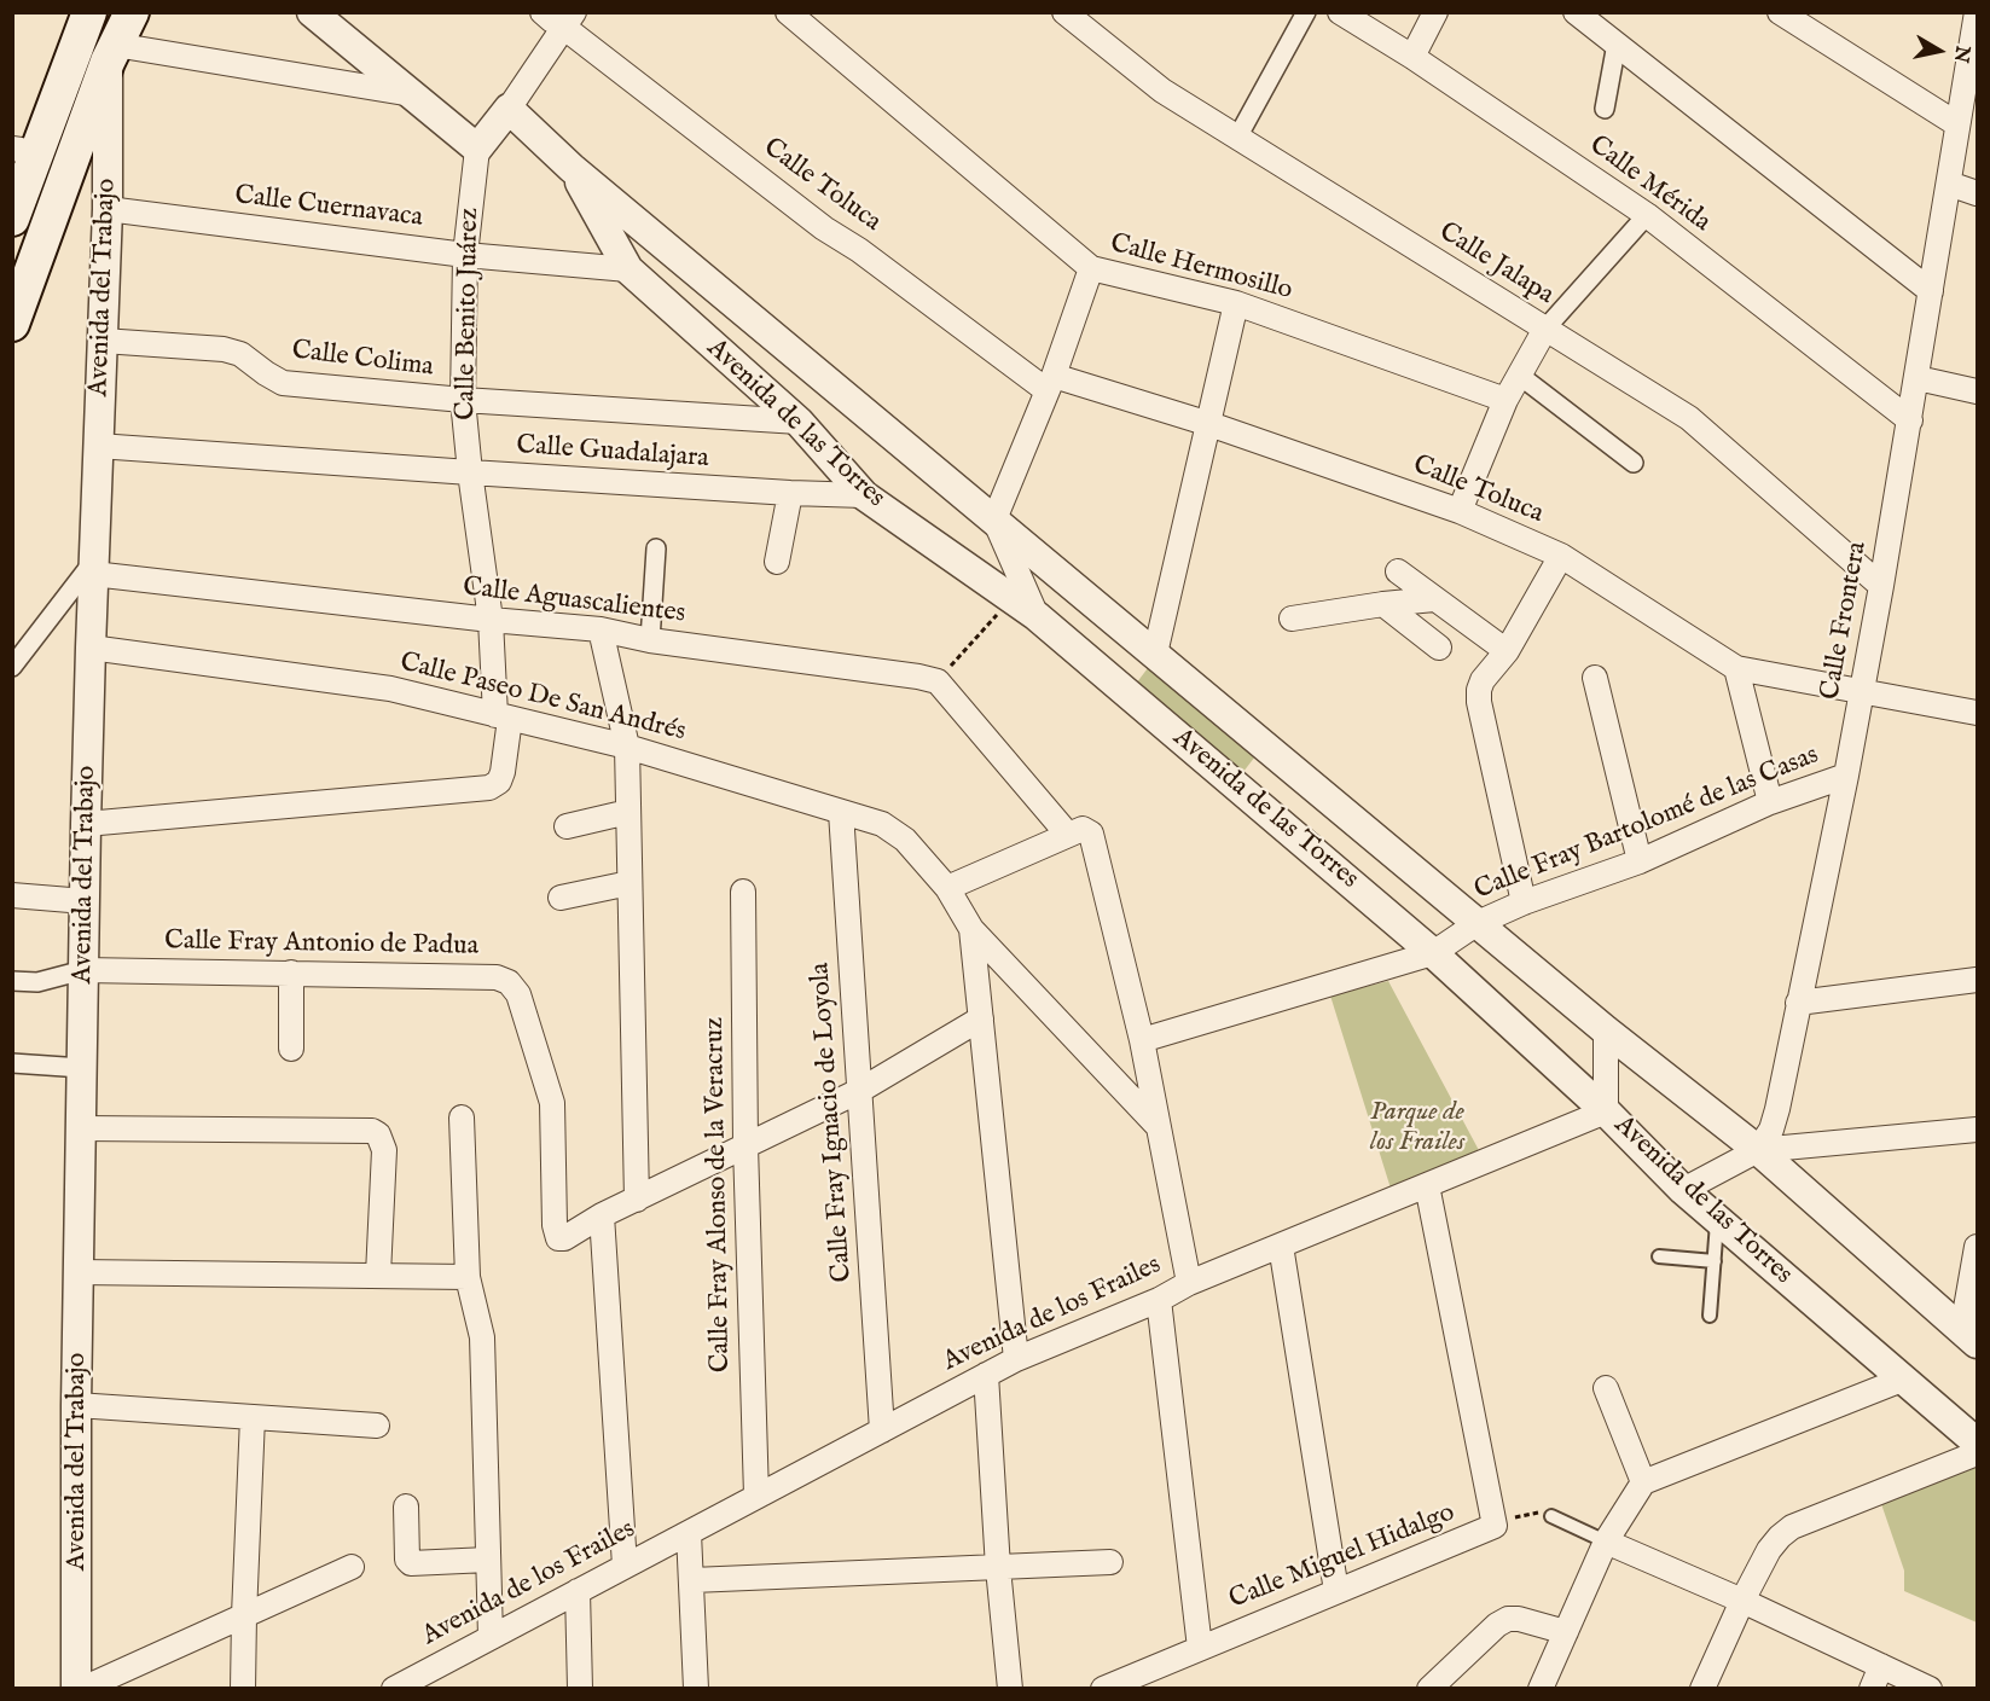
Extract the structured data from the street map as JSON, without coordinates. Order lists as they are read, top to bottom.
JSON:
{
  "streets": {
    "street": [
      "Calle Mérida",
      "Calle Toluca",
      "Calle Cuernavaca",
      "Calle Jalapa",
      "Calle Hermosillo",
      "Avenida del Trabajo",
      "Calle Benito Juárez",
      "Calle Colima",
      "Avenida de las Torres",
      "Calle Guadalajara",
      "Calle Aguascalientes",
      "Calle Frontera",
      "Calle Paseo De San Andrés",
      "Calle Fray Bartolomé de las Casas",
      "Calle Fray Antonio de Padua",
      "Calle Fray Ignacio de Loyola",
      "Calle Fray Alonso de la Veracruz",
      "Avenida de los Frailes",
      "Calle Miguel Hidalgo"
    ]
  },
  "crossings": [
    ["Calle Mérida", "Calle Frontera"],
    ["Calle Toluca", "Calle Frontera"],
    ["Calle Cuernavaca", "Avenida del Trabajo"],
    ["Calle Cuernavaca", "Calle Benito Juárez"],
    ["Calle Cuernavaca", "Avenida de las Torres"],
    ["Calle Jalapa", "Calle Frontera"],
    ["Avenida del Trabajo", "Calle Benito Juárez"],
    ["Avenida del Trabajo", "Calle Colima"],
    ["Avenida del Trabajo", "Calle Guadalajara"],
    ["Avenida del Trabajo", "Calle Aguascalientes"],
    ["Avenida del Trabajo", "Calle Paseo De San Andrés"],
    ["Avenida del Trabajo", "Calle Fray Antonio de Padua"],
    ["Calle Benito Juárez", "Calle Colima"],
    ["Calle Benito Juárez", "Calle Guadalajara"],
    ["Calle Benito Juárez", "Calle Aguascalientes"],
    ["Calle Benito Juárez", "Calle Paseo De San Andrés"],
    ["Calle Colima", "Avenida de las Torres"],
    ["Avenida de las Torres", "Calle Guadalajara"],
    ["Avenida de las Torres", "Calle Frontera"],
    ["Avenida de las Torres", "Calle Fray Bartolomé de las Casas"],
    ["Avenida de las Torres", "Avenida de los Frailes"],
    ["Calle Frontera", "Calle Fray Bartolomé de las Casas"],
    ["Calle Paseo De San Andrés", "Calle Fray Ignacio de Loyola"],
    ["Calle Fray Ignacio de Loyola", "Avenida de los Frailes"],
    ["Calle Fray Alonso de la Veracruz", "Avenida de los Frailes"]
  ],
  "parks": ["Parque de los Frailes"],
  "north": "right"
}
